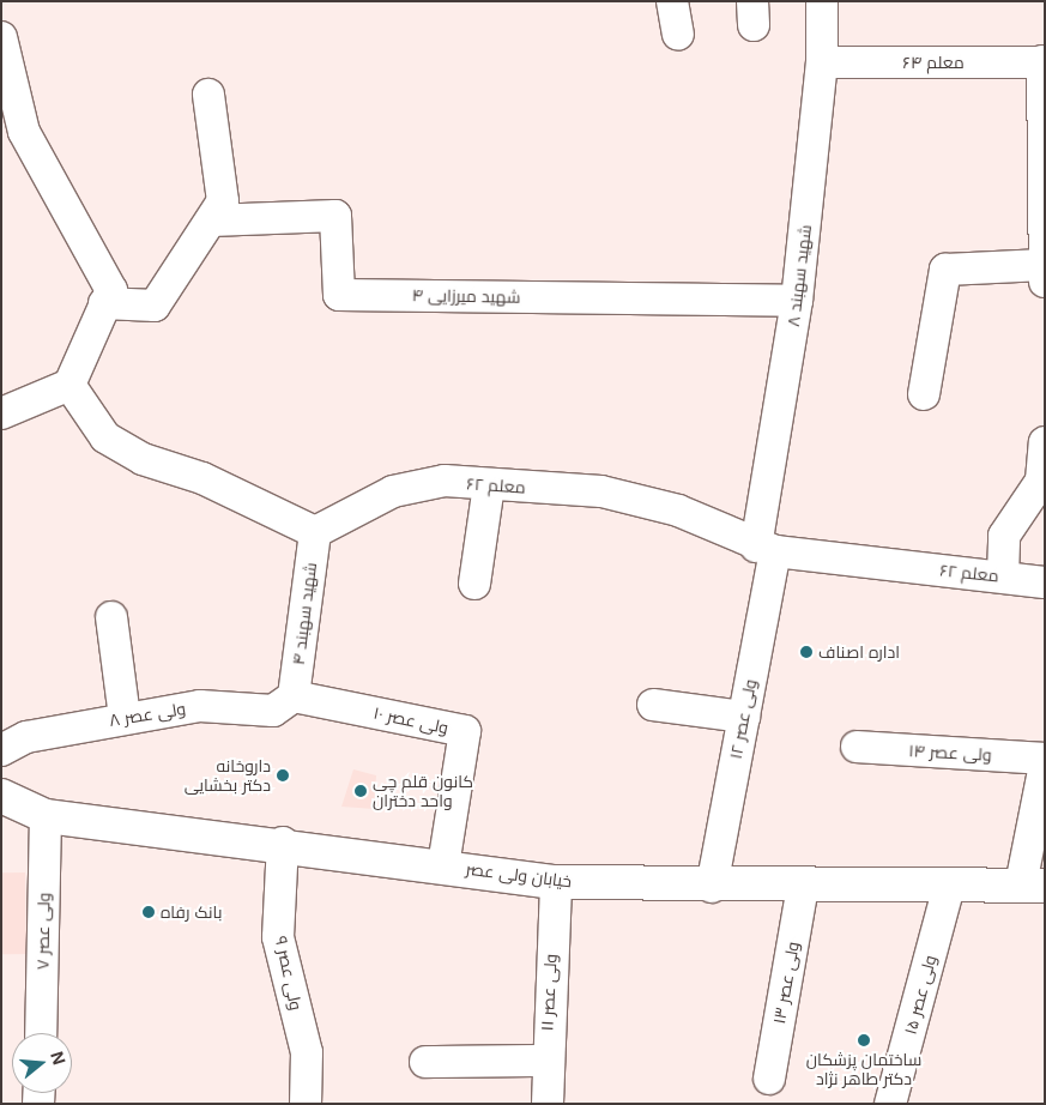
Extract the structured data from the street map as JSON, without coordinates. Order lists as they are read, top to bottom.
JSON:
{
  "streets": {
    "main road": ["خیابان ولی عصر"],
    "street": [
      "معلم ۶۴",
      "شهید سهبند ۸",
      "شهید میرزایی ۴",
      "معلم ۶۲",
      "شهید سهبند ۴",
      "ولی عصر ۸",
      "ولی عصر ۱۲",
      "ولی عصر ۱۰",
      "ولی عصر ۱۴",
      "ولی عصر ۷",
      "ولی عصر ۹",
      "ولی عصر ۱۳",
      "ولی عصر ۱۱",
      "ولی عصر ۱۵"
    ]
  },
  "crossings": [
    ["معلم ۶۴", "شهید سهبند ۸"],
    ["شهید سهبند ۸", "شهید میرزایی ۴"],
    ["شهید سهبند ۸", "معلم ۶۲"],
    ["شهید سهبند ۸", "ولی عصر ۱۲"],
    ["معلم ۶۲", "شهید سهبند ۴"],
    ["معلم ۶۲", "ولی عصر ۱۲"],
    ["شهید سهبند ۴", "ولی عصر ۸"],
    ["شهید سهبند ۴", "ولی عصر ۱۰"],
    ["ولی عصر ۸", "ولی عصر ۱۰"],
    ["ولی عصر ۱۲", "خیابان ولی عصر"],
    ["ولی عصر ۱۰", "خیابان ولی عصر"],
    ["خیابان ولی عصر", "ولی عصر ۷"],
    ["خیابان ولی عصر", "ولی عصر ۹"],
    ["خیابان ولی عصر", "ولی عصر ۱۳"],
    ["خیابان ولی عصر", "ولی عصر ۱۱"],
    ["خیابان ولی عصر", "ولی عصر ۱۵"]
  ],
  "places": [
    "اداره اصناف",
    "داروخانه دکتر بخشایی",
    "کانون قلم چی واحد دختران",
    "بانک رفاه",
    "ساختمان پزشکان دکتر طاهر نژاد"
  ],
  "north": "right"
}
